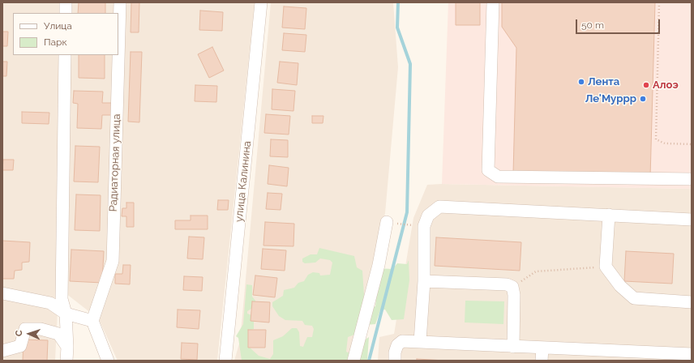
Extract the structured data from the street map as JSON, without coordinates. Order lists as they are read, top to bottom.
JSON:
{
  "streets": {
    "street": ["Радиаторная улица", "улица Калинина"]
  },
  "places": ["Лента", "Алоэ", "Ле'Муррр"],
  "legend": ["Улица", "Парк"],
  "scale_bar": "50 m",
  "north": "left"
}
